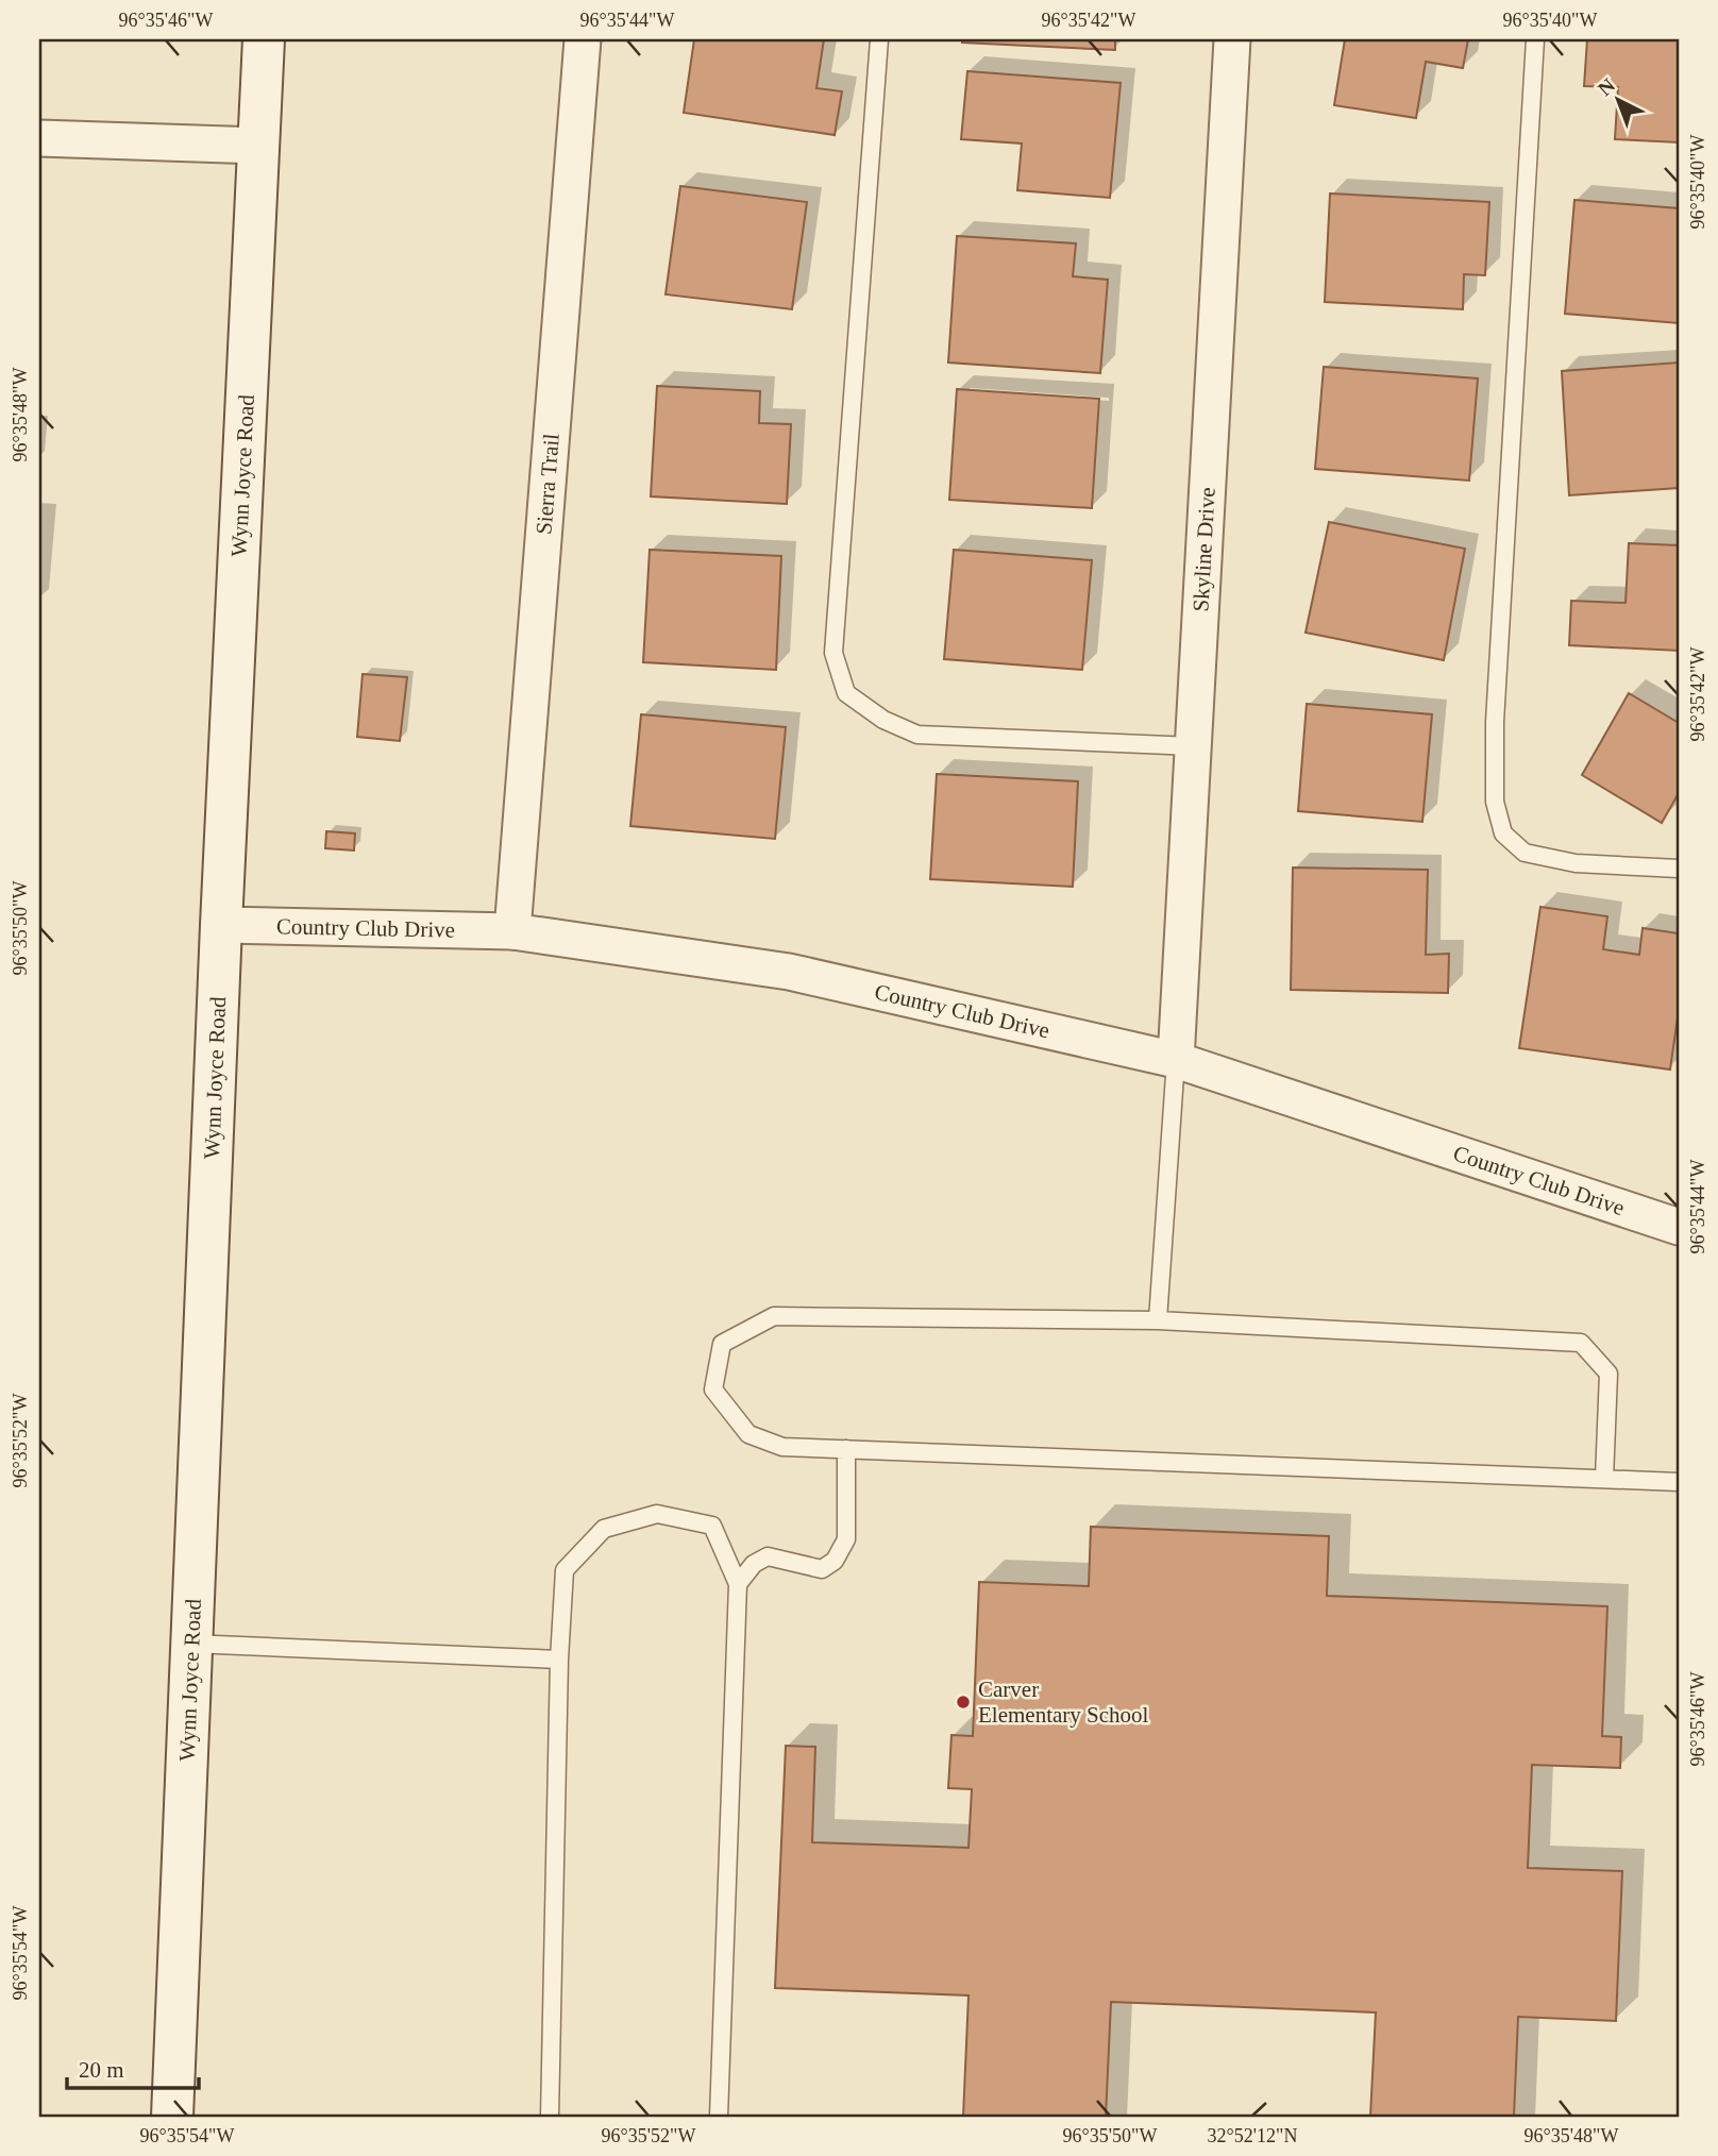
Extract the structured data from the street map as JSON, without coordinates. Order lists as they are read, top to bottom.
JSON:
{
  "streets": {
    "street": [
      "Wynn Joyce Road",
      "Sierra Trail",
      "Skyline Drive",
      "Country Club Drive"
    ]
  },
  "crossings": [
    ["Wynn Joyce Road", "Country Club Drive"],
    ["Sierra Trail", "Country Club Drive"],
    ["Skyline Drive", "Country Club Drive"]
  ],
  "places": ["Carver Elementary School"],
  "scale_bar": "20 m",
  "north": "top left",
  "coordinates": [
    "96°35'46\"W",
    "96°35'44\"W",
    "96°35'42\"W",
    "96°35'40\"W",
    "96°35'48\"W",
    "96°35'50\"W",
    "96°35'52\"W",
    "96°35'54\"W",
    "32°52'12\"N"
  ]
}
